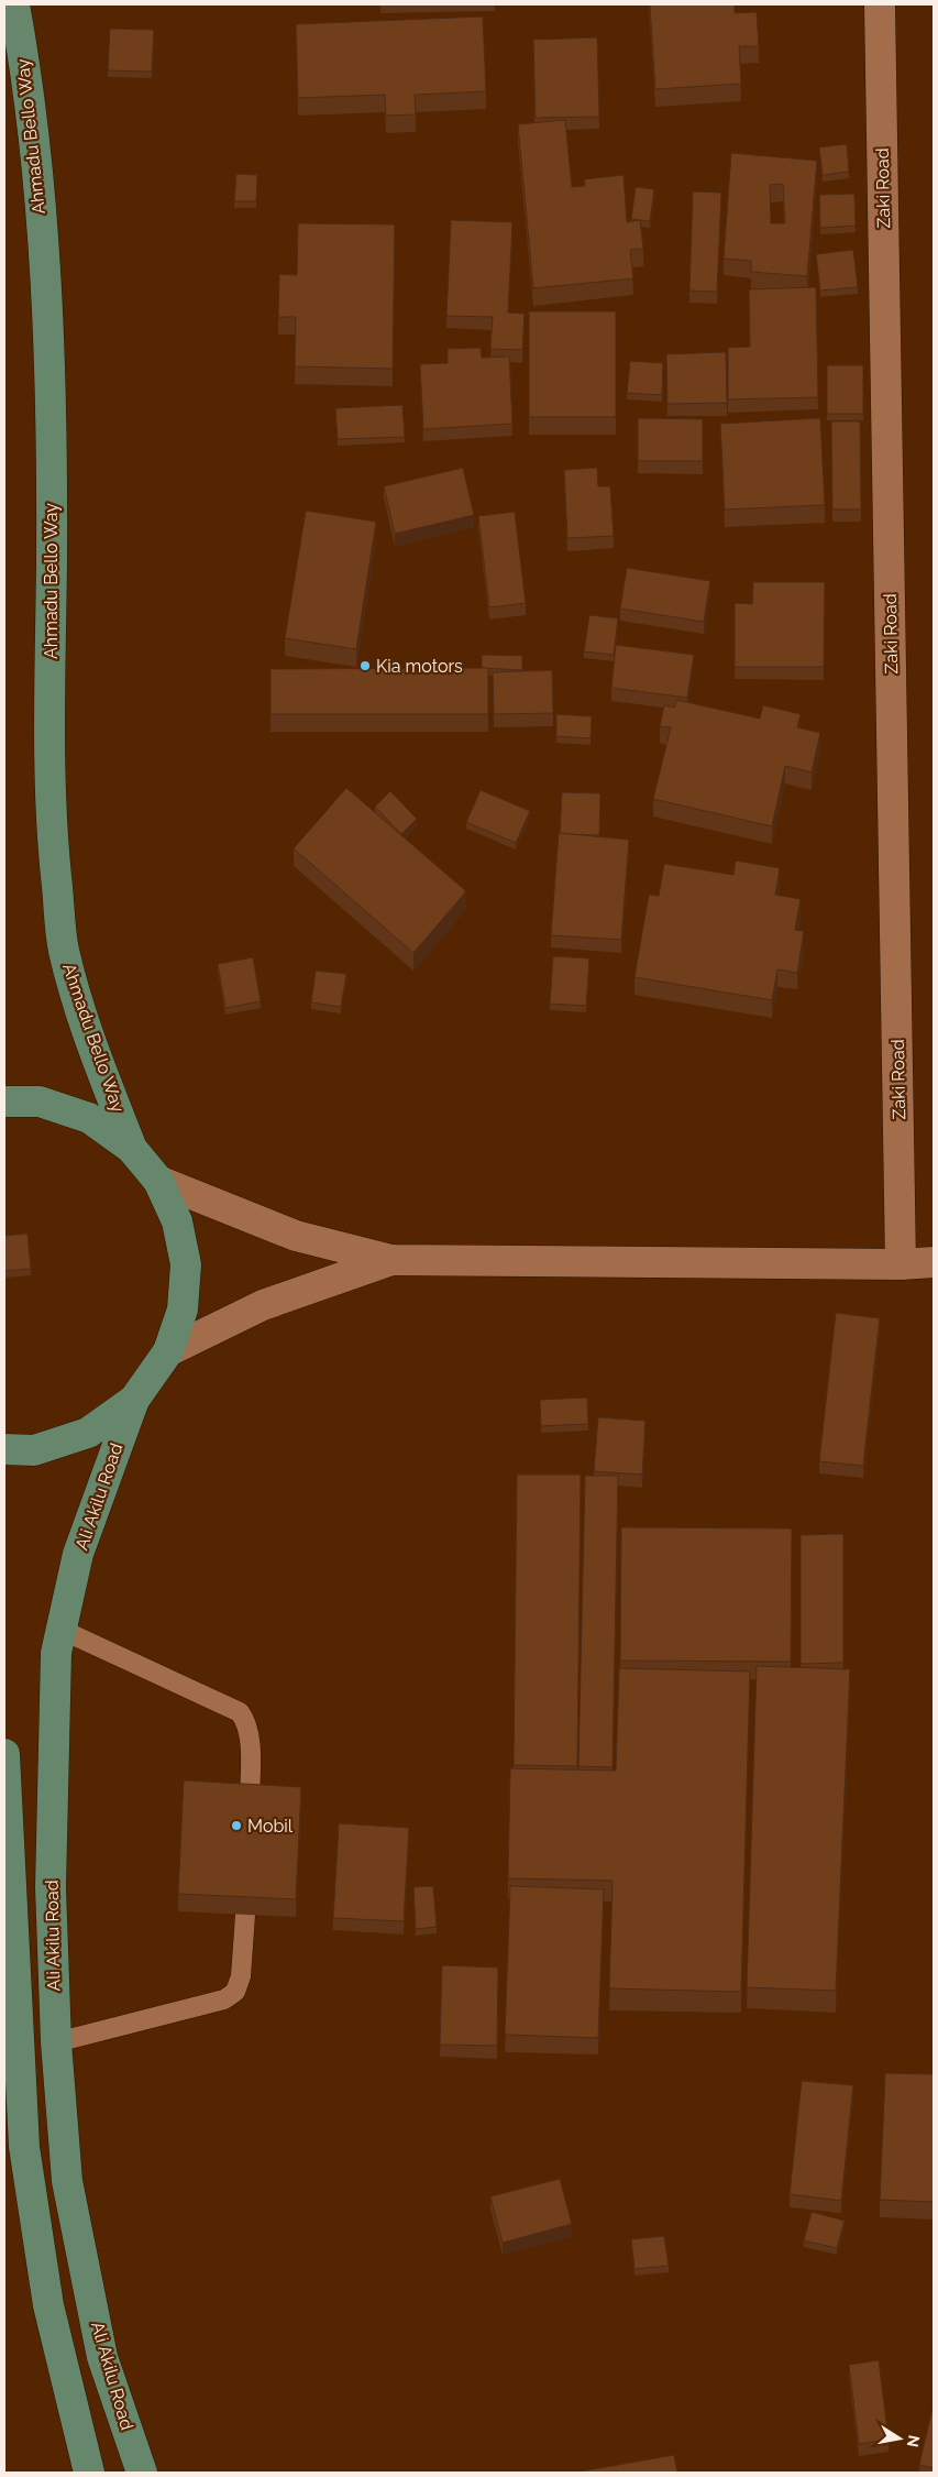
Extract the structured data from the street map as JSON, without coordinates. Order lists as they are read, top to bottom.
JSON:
{
  "streets": {
    "main road": ["Ahmadu Bello Way", "Ali Akilu Road"],
    "street": ["Zaki Road"]
  },
  "places": ["Kia motors", "Mobil"],
  "north": "right"
}
